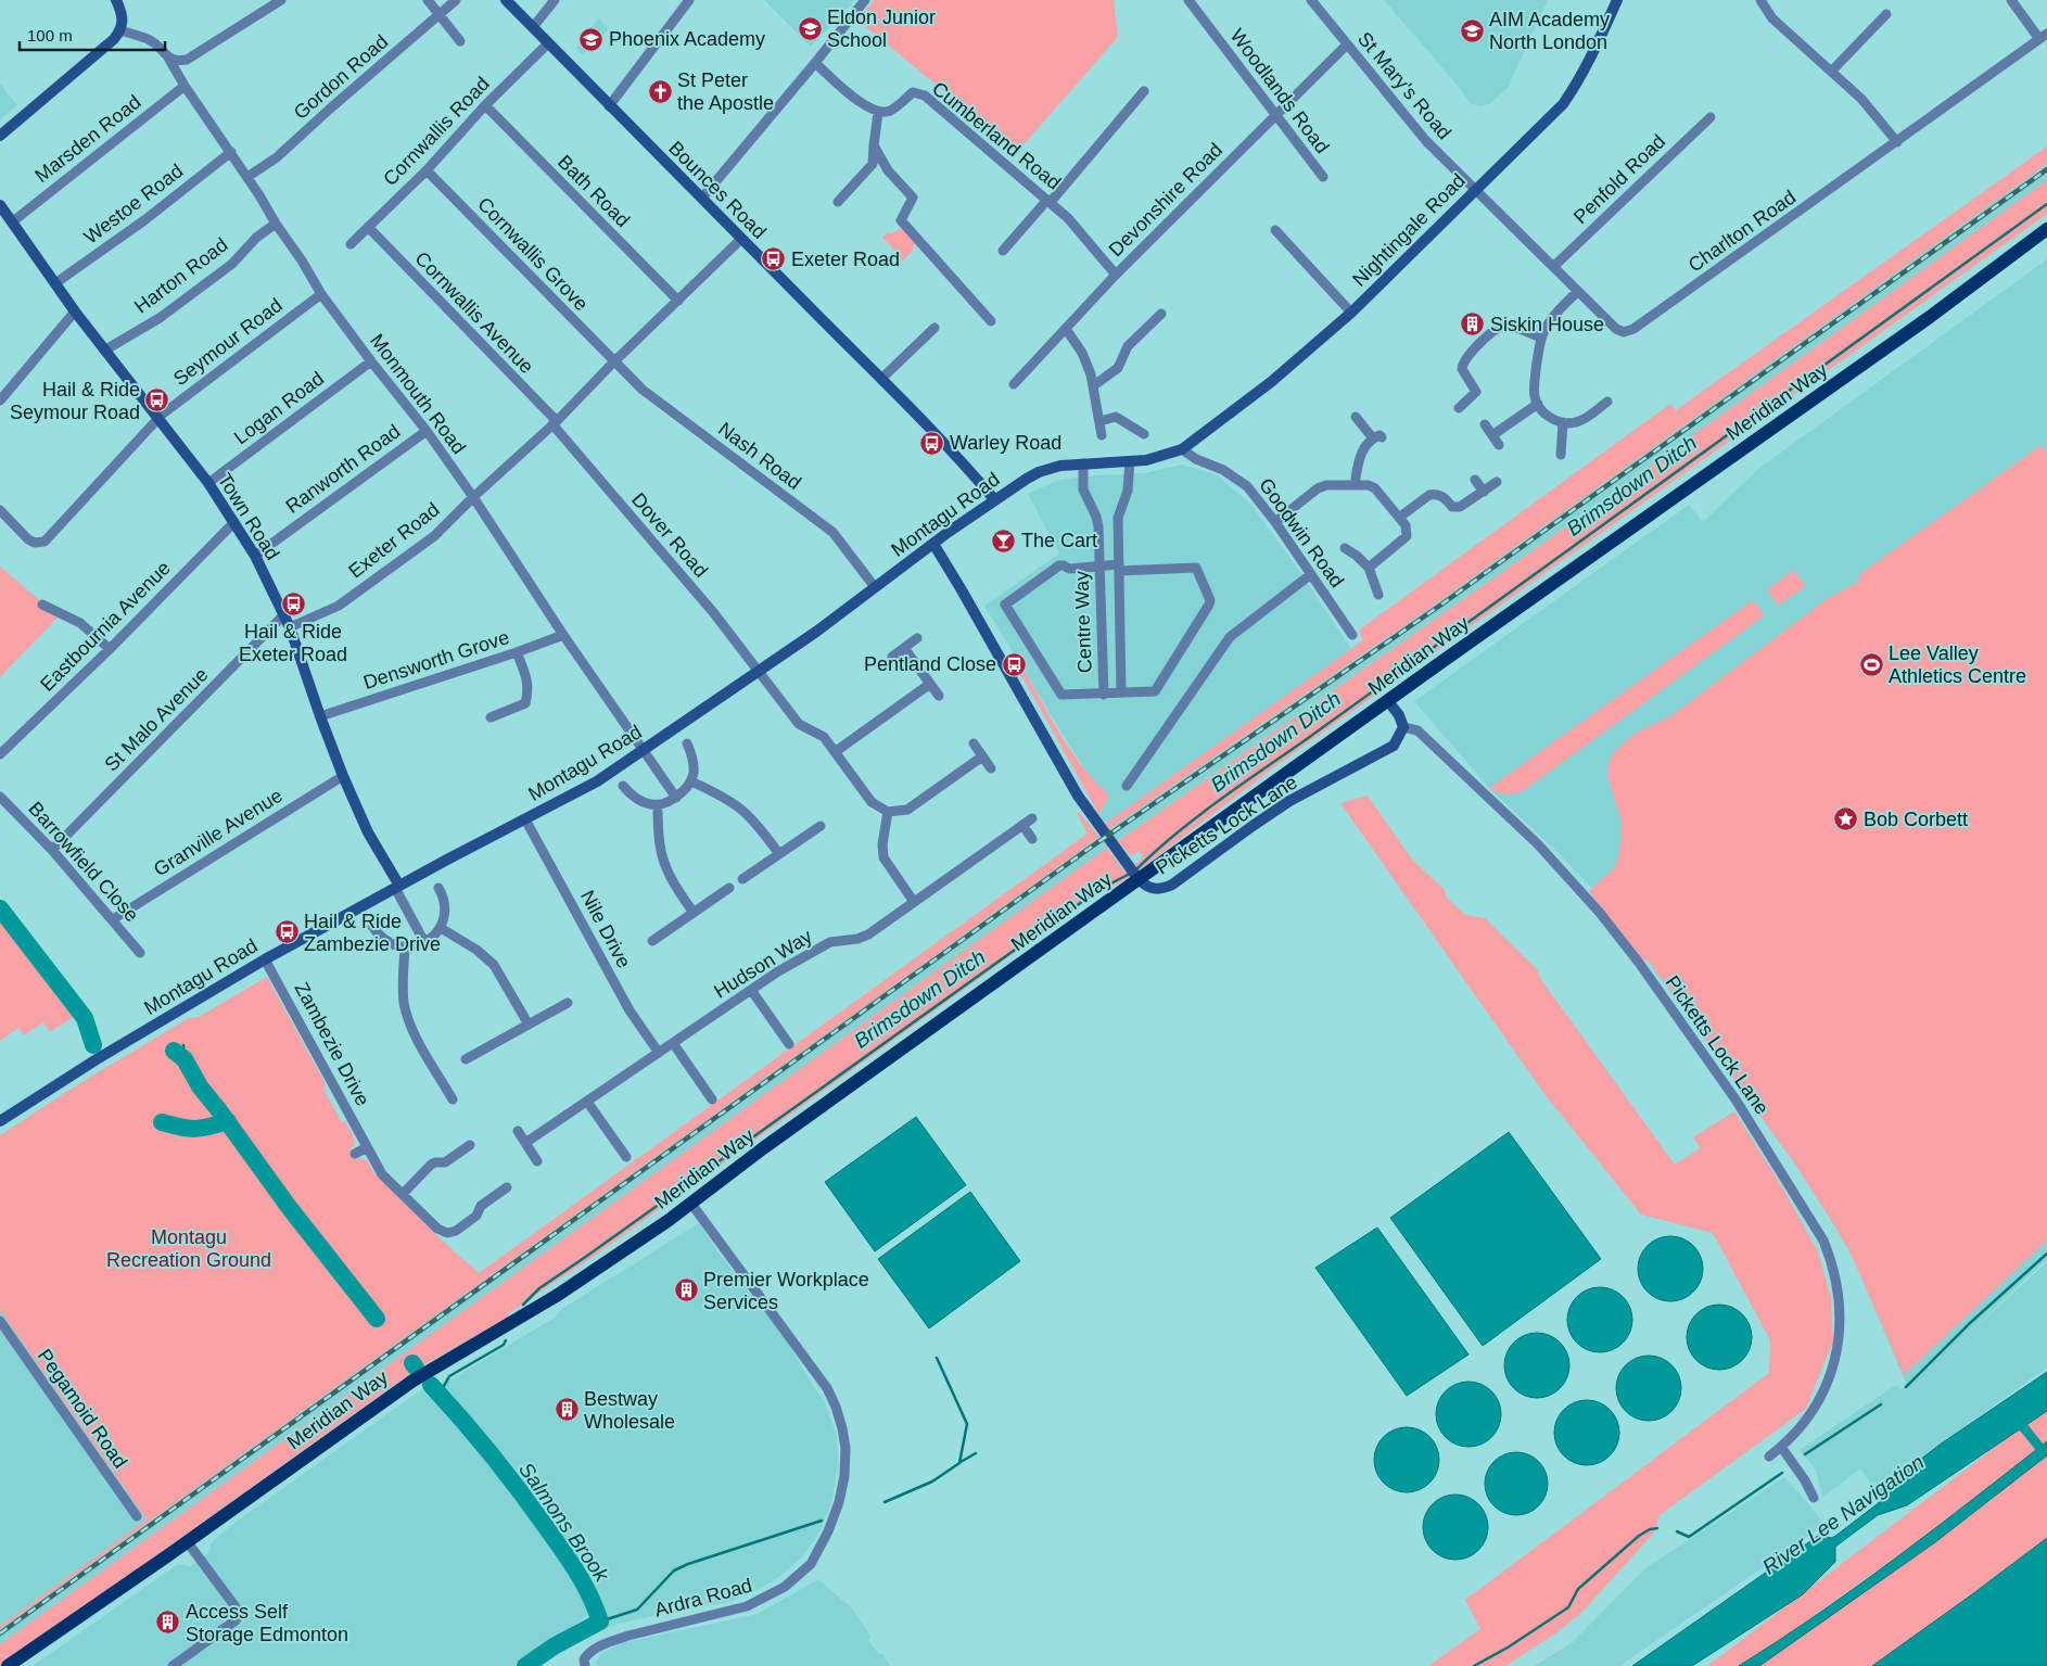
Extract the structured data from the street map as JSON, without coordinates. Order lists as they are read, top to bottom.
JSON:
{
  "streets": {
    "main road": ["Meridian Way"],
    "street": [
      "Gordon Road",
      "St Mary's Road",
      "Woodlands Road",
      "Cornwallis Road",
      "Cumberland Road",
      "Marsden Road",
      "Penfold Road",
      "Bounces Road",
      "Bath Road",
      "Devonshire Road",
      "Westoe Road",
      "Nightingale Road",
      "Charlton Road",
      "Cornwallis Grove",
      "Harton Road",
      "Cornwallis Avenue",
      "Seymour Road",
      "Monmouth Road",
      "Logan Road",
      "Nash Road",
      "Ranworth Road",
      "Montagu Road",
      "Town Road",
      "Goodwin Road",
      "Dover Road",
      "Exeter Road",
      "Centre Way",
      "Eastbournia Avenue",
      "Densworth Grove",
      "St Malo Avenue",
      "Picketts Lock Lane",
      "Granville Avenue",
      "Barrowfield Close",
      "Nile Drive",
      "Hudson Way",
      "Zambezie Drive",
      "Pegamoid Road",
      "Ardra Road"
    ]
  },
  "crossings": [
    ["Gordon Road", "Monmouth Road"],
    ["St Mary's Road", "Devonshire Road"],
    ["St Mary's Road", "Nightingale Road"],
    ["St Mary's Road", "Charlton Road"],
    ["Woodlands Road", "Devonshire Road"],
    ["Cornwallis Road", "Bounces Road"],
    ["Cornwallis Road", "Bath Road"],
    ["Cornwallis Road", "Cornwallis Grove"],
    ["Cornwallis Road", "Cornwallis Avenue"],
    ["Cumberland Road", "Devonshire Road"],
    ["Marsden Road", "Monmouth Road"],
    ["Marsden Road", "Town Road"],
    ["Penfold Road", "Charlton Road"],
    ["Bounces Road", "Montagu Road"],
    ["Bounces Road", "Exeter Road"],
    ["Bath Road", "Exeter Road"],
    ["Westoe Road", "Monmouth Road"],
    ["Westoe Road", "Town Road"],
    ["Nightingale Road", "Charlton Road"],
    ["Nightingale Road", "Montagu Road"],
    ["Nightingale Road", "Goodwin Road"],
    ["Cornwallis Grove", "Nash Road"],
    ["Cornwallis Grove", "Exeter Road"],
    ["Harton Road", "Monmouth Road"],
    ["Harton Road", "Town Road"],
    ["Cornwallis Avenue", "Dover Road"],
    ["Cornwallis Avenue", "Exeter Road"],
    ["Seymour Road", "Monmouth Road"],
    ["Seymour Road", "Town Road"],
    ["Monmouth Road", "Logan Road"],
    ["Monmouth Road", "Ranworth Road"],
    ["Monmouth Road", "Montagu Road"],
    ["Monmouth Road", "Exeter Road"],
    ["Monmouth Road", "Densworth Grove"],
    ["Meridian Way", "Ardra Road"],
    ["Logan Road", "Town Road"],
    ["Nash Road", "Montagu Road"],
    ["Nash Road", "Exeter Road"],
    ["Ranworth Road", "Town Road"],
    ["Montagu Road", "Town Road"],
    ["Montagu Road", "Goodwin Road"],
    ["Montagu Road", "Dover Road"],
    ["Montagu Road", "Centre Way"],
    ["Montagu Road", "Picketts Lock Lane"],
    ["Montagu Road", "Nile Drive"],
    ["Montagu Road", "Zambezie Drive"],
    ["Town Road", "Exeter Road"],
    ["Town Road", "Eastbournia Avenue"],
    ["Town Road", "Densworth Grove"],
    ["Town Road", "St Malo Avenue"],
    ["Town Road", "Granville Avenue"],
    ["Dover Road", "Exeter Road"],
    ["St Malo Avenue", "Barrowfield Close"],
    ["Granville Avenue", "Barrowfield Close"],
    ["Nile Drive", "Hudson Way"]
  ],
  "water": ["Brimsdown Ditch", "River Lee Navigation", "Salmons Brook"],
  "parks": ["Montagu Recreation Ground"],
  "places": {
    "school or university": ["Eldon Junior School", "AIM Academy North London", "Phoenix Academy"],
    "church": ["St Peter the Apostle"],
    "bus stop": [
      "Exeter Road",
      "Hail & Ride Seymour Road",
      "Warley Road",
      "Hail & Ride Exeter Road",
      "Pentland Close",
      "Hail & Ride Zambezie Drive"
    ],
    "building": [
      "Siskin House",
      "Premier Workplace Services",
      "Bestway Wholesale",
      "Access Self Storage Edmonton"
    ],
    "bar": ["The Cart"],
    "sports": ["Lee Valley Athletics Centre"],
    "place": ["Bob Corbett"]
  },
  "scale_bar": "100 m"
}
